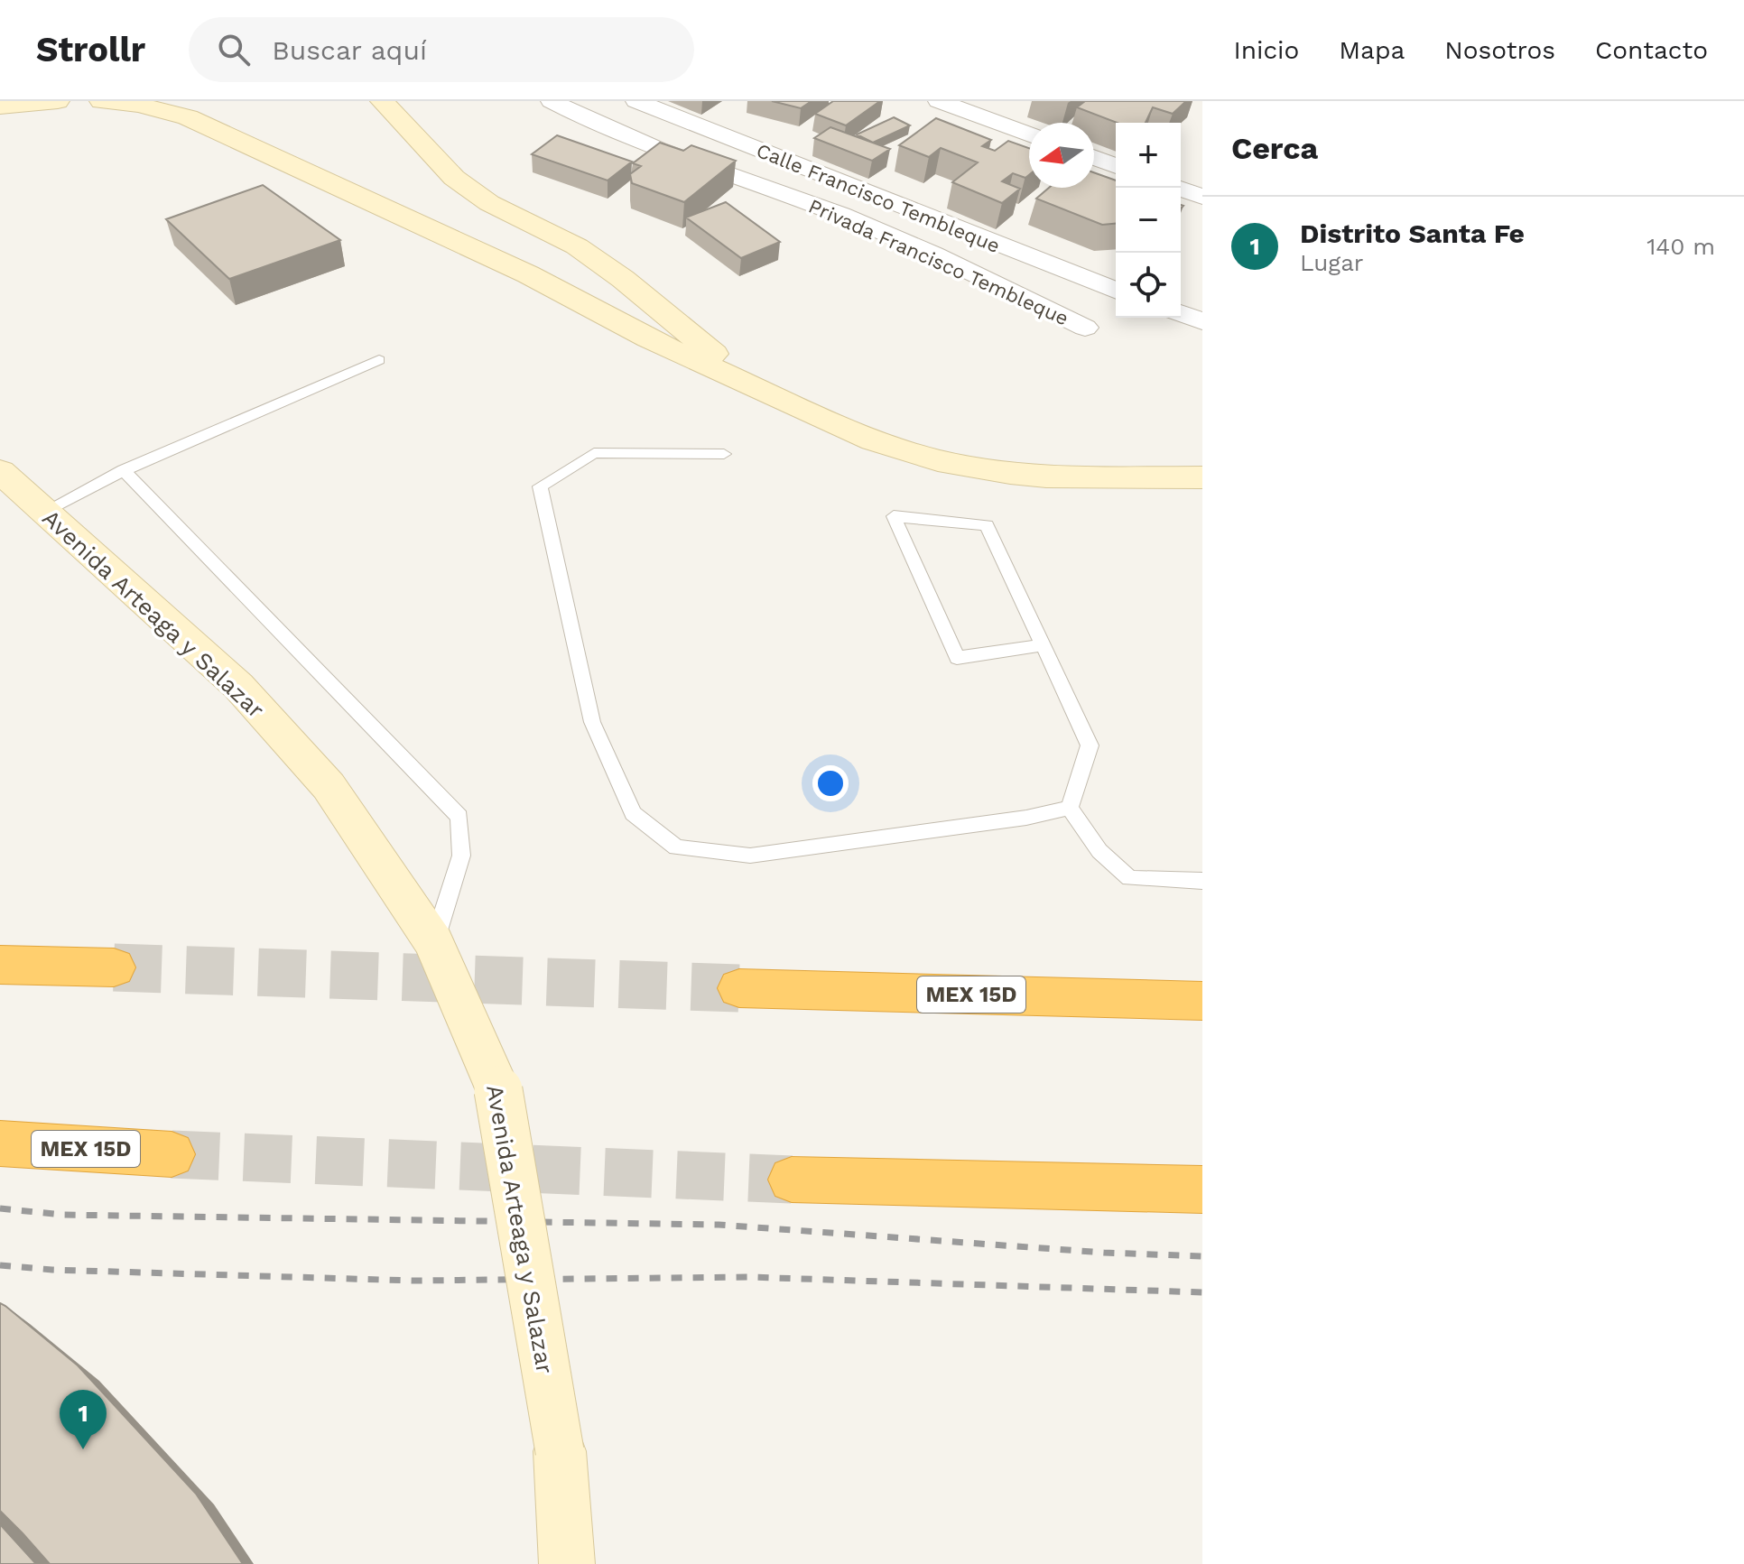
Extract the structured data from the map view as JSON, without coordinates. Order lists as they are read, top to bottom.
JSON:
{
  "streets": {
    "highway": ["MEX 15D"],
    "street": ["Calle Francisco Tembleque", "Privada Francisco Tembleque", "Avenida Arteaga y Salazar"]
  },
  "north": "left",
  "page": {
    "header": "Strollr",
    "search": "Buscar aquí",
    "nav": [
      "Inicio",
      "Mapa",
      "Nosotros",
      "Contacto"
    ],
    "heading": "Cerca",
    "map_buttons": ["+", "−"],
    "list": [
      {
        "mark": "1",
        "name": "Distrito Santa Fe",
        "note": "Lugar",
        "value": "140 m"
      }
    ],
    "pins": "1"
  }
}
